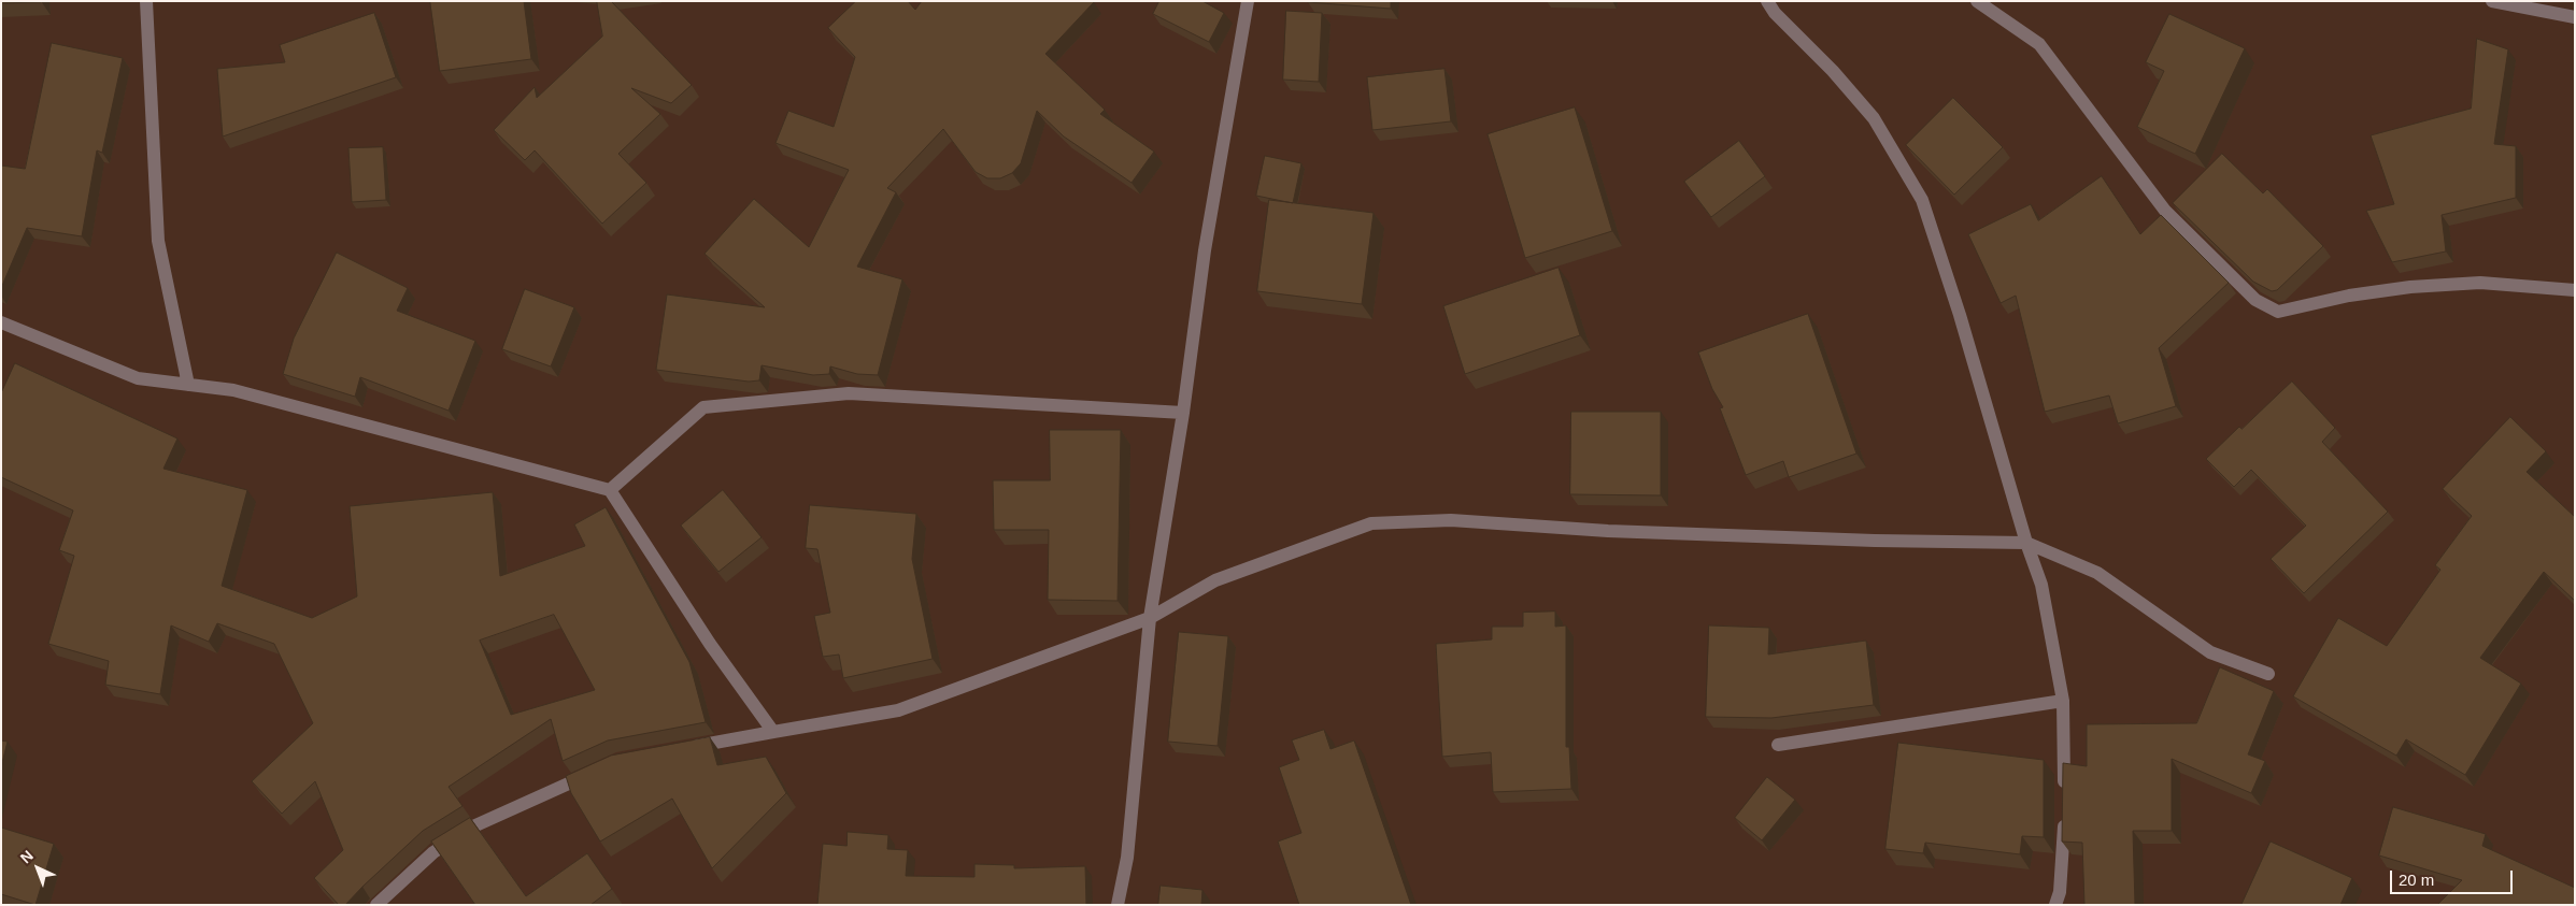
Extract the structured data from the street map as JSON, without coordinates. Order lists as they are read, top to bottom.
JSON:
{
  "scale_bar": "20 m",
  "north": "top left"
}
